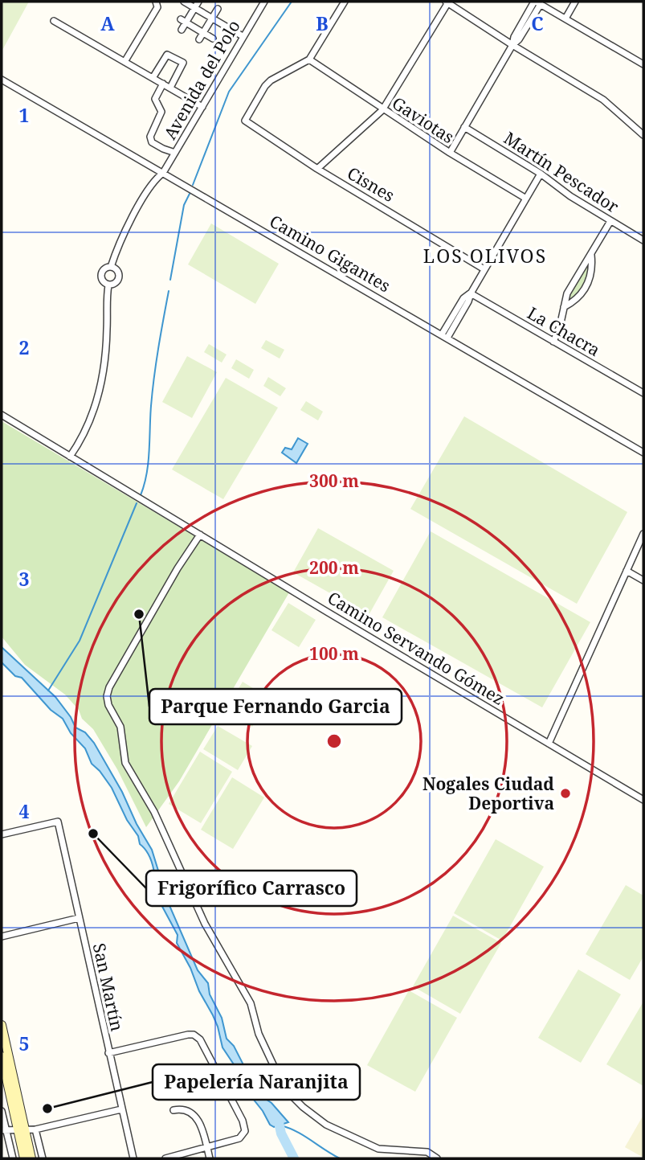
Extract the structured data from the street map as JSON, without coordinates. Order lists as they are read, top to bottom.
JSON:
{
  "streets": {
    "street": [
      "Avenida del Polo",
      "Gaviotas",
      "Martín Pescador",
      "Cisnes",
      "Camino Gigantes",
      "La Chacra",
      "Camino Servando Gómez",
      "San Martín"
    ]
  },
  "crossings": [
    ["Avenida del Polo", "Camino Gigantes"],
    ["Gaviotas", "Cisnes"]
  ],
  "districts": ["LOS OLIVOS"],
  "places": [
    "Parque Fernando Garcia",
    "Nogales Ciudad Deportiva",
    "Frigorífico Carrasco",
    "Papelería Naranjita"
  ],
  "grid": {
    "columns": ["A", "B", "C"],
    "rows": [
      "1",
      "2",
      "3",
      "4",
      "5"
    ]
  },
  "rings": ["300 m", "200 m", "100 m"]
}
